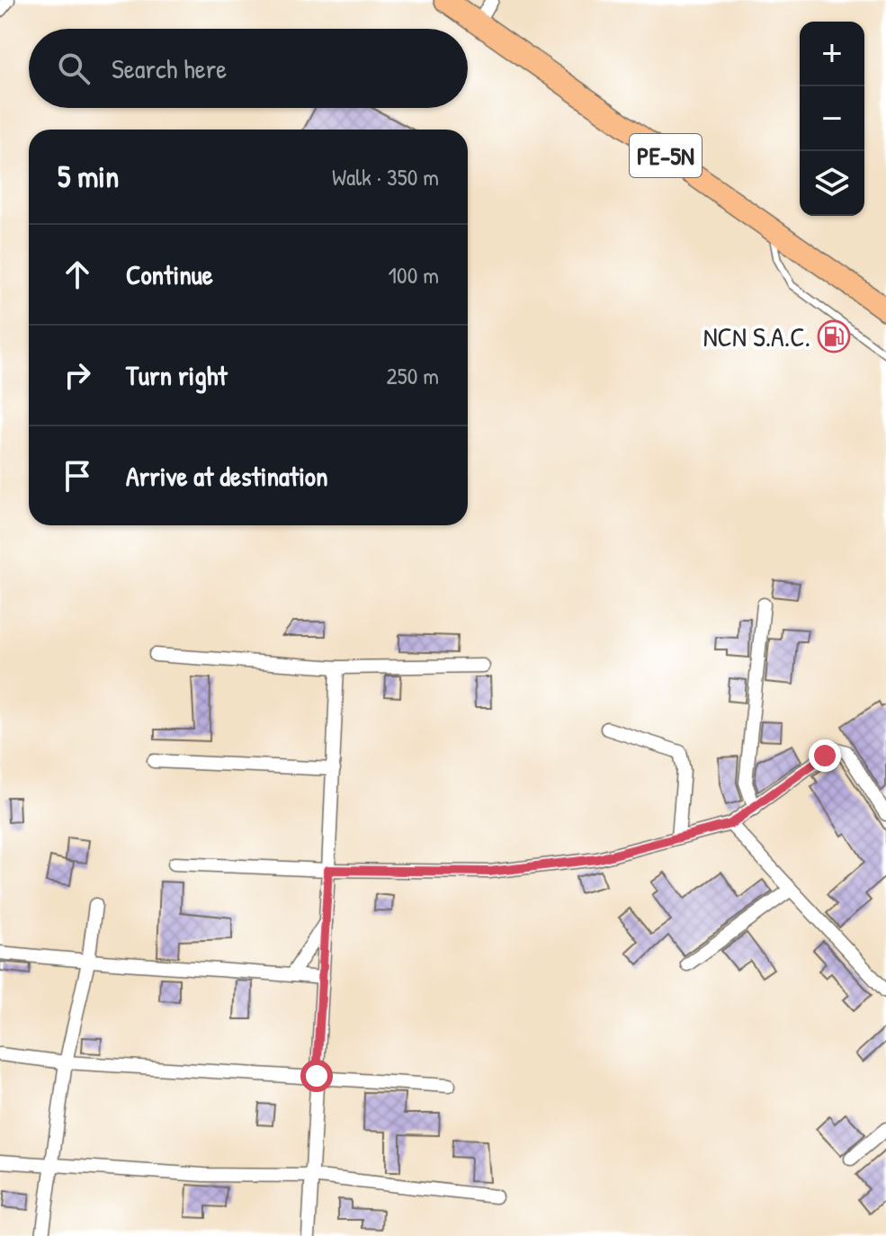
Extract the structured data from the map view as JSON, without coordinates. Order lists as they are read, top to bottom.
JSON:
{
  "streets": {
    "highway": ["PE-5N"]
  },
  "places": {
    "fuel station": ["NCN S.A.C."]
  },
  "page": {
    "map_buttons": ["+", "−"],
    "search": "Search here",
    "heading": ["5 min", "Walk · 350 m"],
    "list": [
      ["Continue", "100 m"],
      ["Turn right", "250 m"],
      "Arrive at destination"
    ]
  }
}
